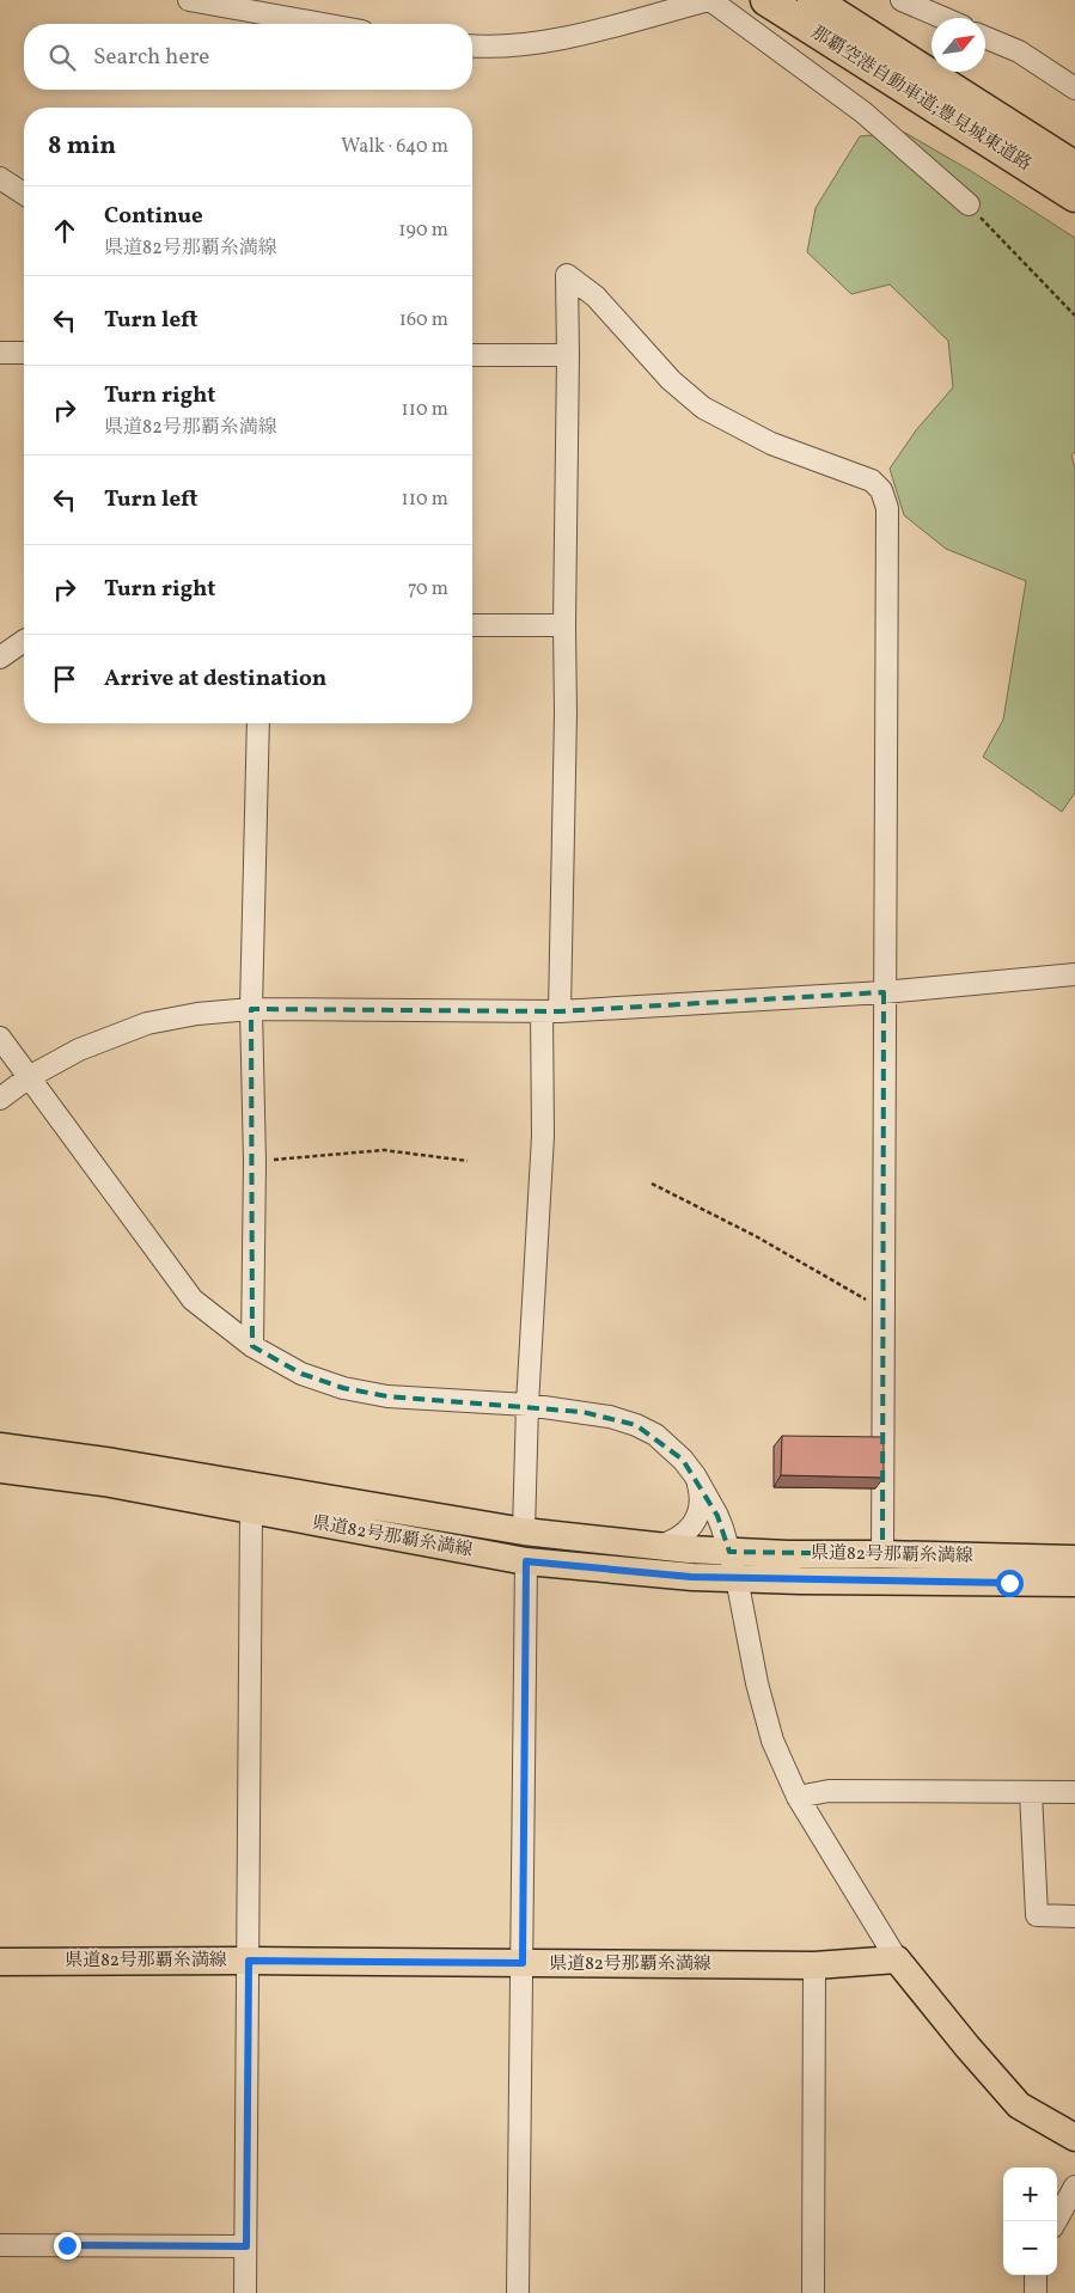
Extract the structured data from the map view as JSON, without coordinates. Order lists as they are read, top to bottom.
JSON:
{
  "streets": {
    "highway": ["那覇空港自動車道;豊見城東道路"],
    "main road": ["県道82号那覇糸満線"]
  },
  "north": "top right",
  "page": {
    "search": "Search here",
    "heading": ["8 min", "Walk · 640 m"],
    "list": [
      ["Continue", "県道82号那覇糸満線", "190 m"],
      ["Turn left", "160 m"],
      ["Turn right", "県道82号那覇糸満線", "110 m"],
      ["Turn left", "110 m"],
      ["Turn right", "70 m"],
      "Arrive at destination"
    ],
    "map_buttons": ["+", "−"]
  }
}
